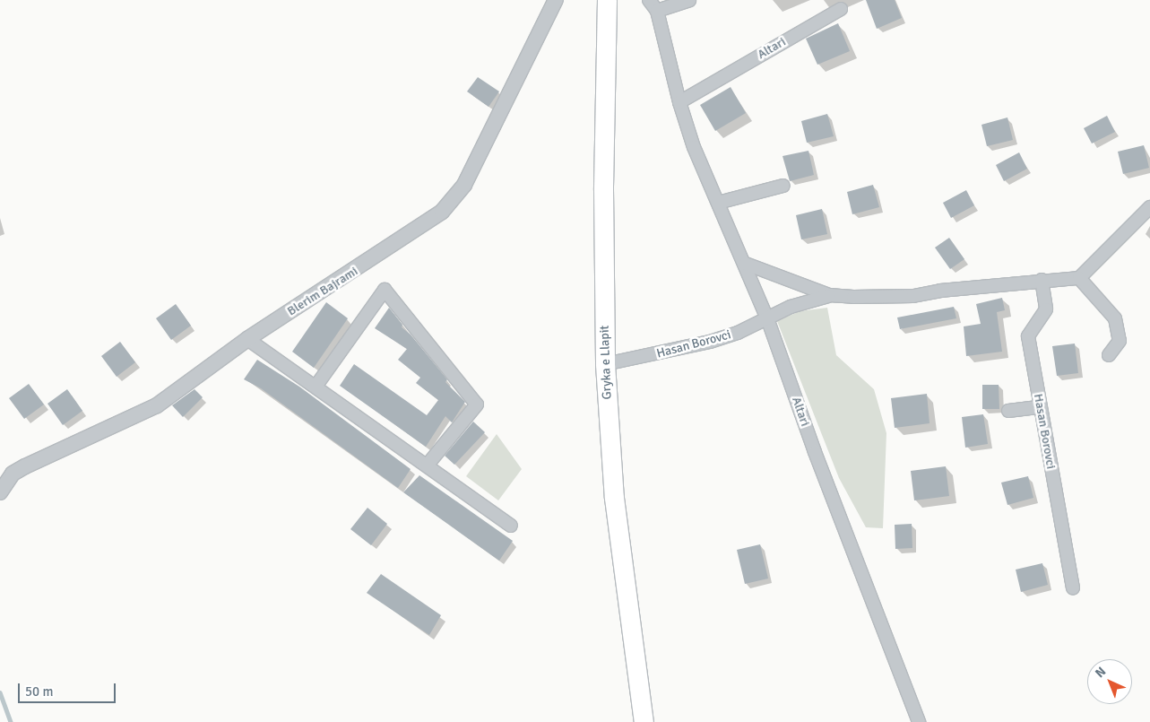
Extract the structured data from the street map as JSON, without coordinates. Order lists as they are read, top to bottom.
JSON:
{
  "streets": {
    "main road": ["Gryka e Llapit"],
    "street": ["Altari", "Blerim Bajrami", "Hasan Borovci"]
  },
  "crossings": [
    ["Altari", "Hasan Borovci"],
    ["Hasan Borovci", "Gryka e Llapit"]
  ],
  "scale_bar": "50 m",
  "north": "top left"
}
